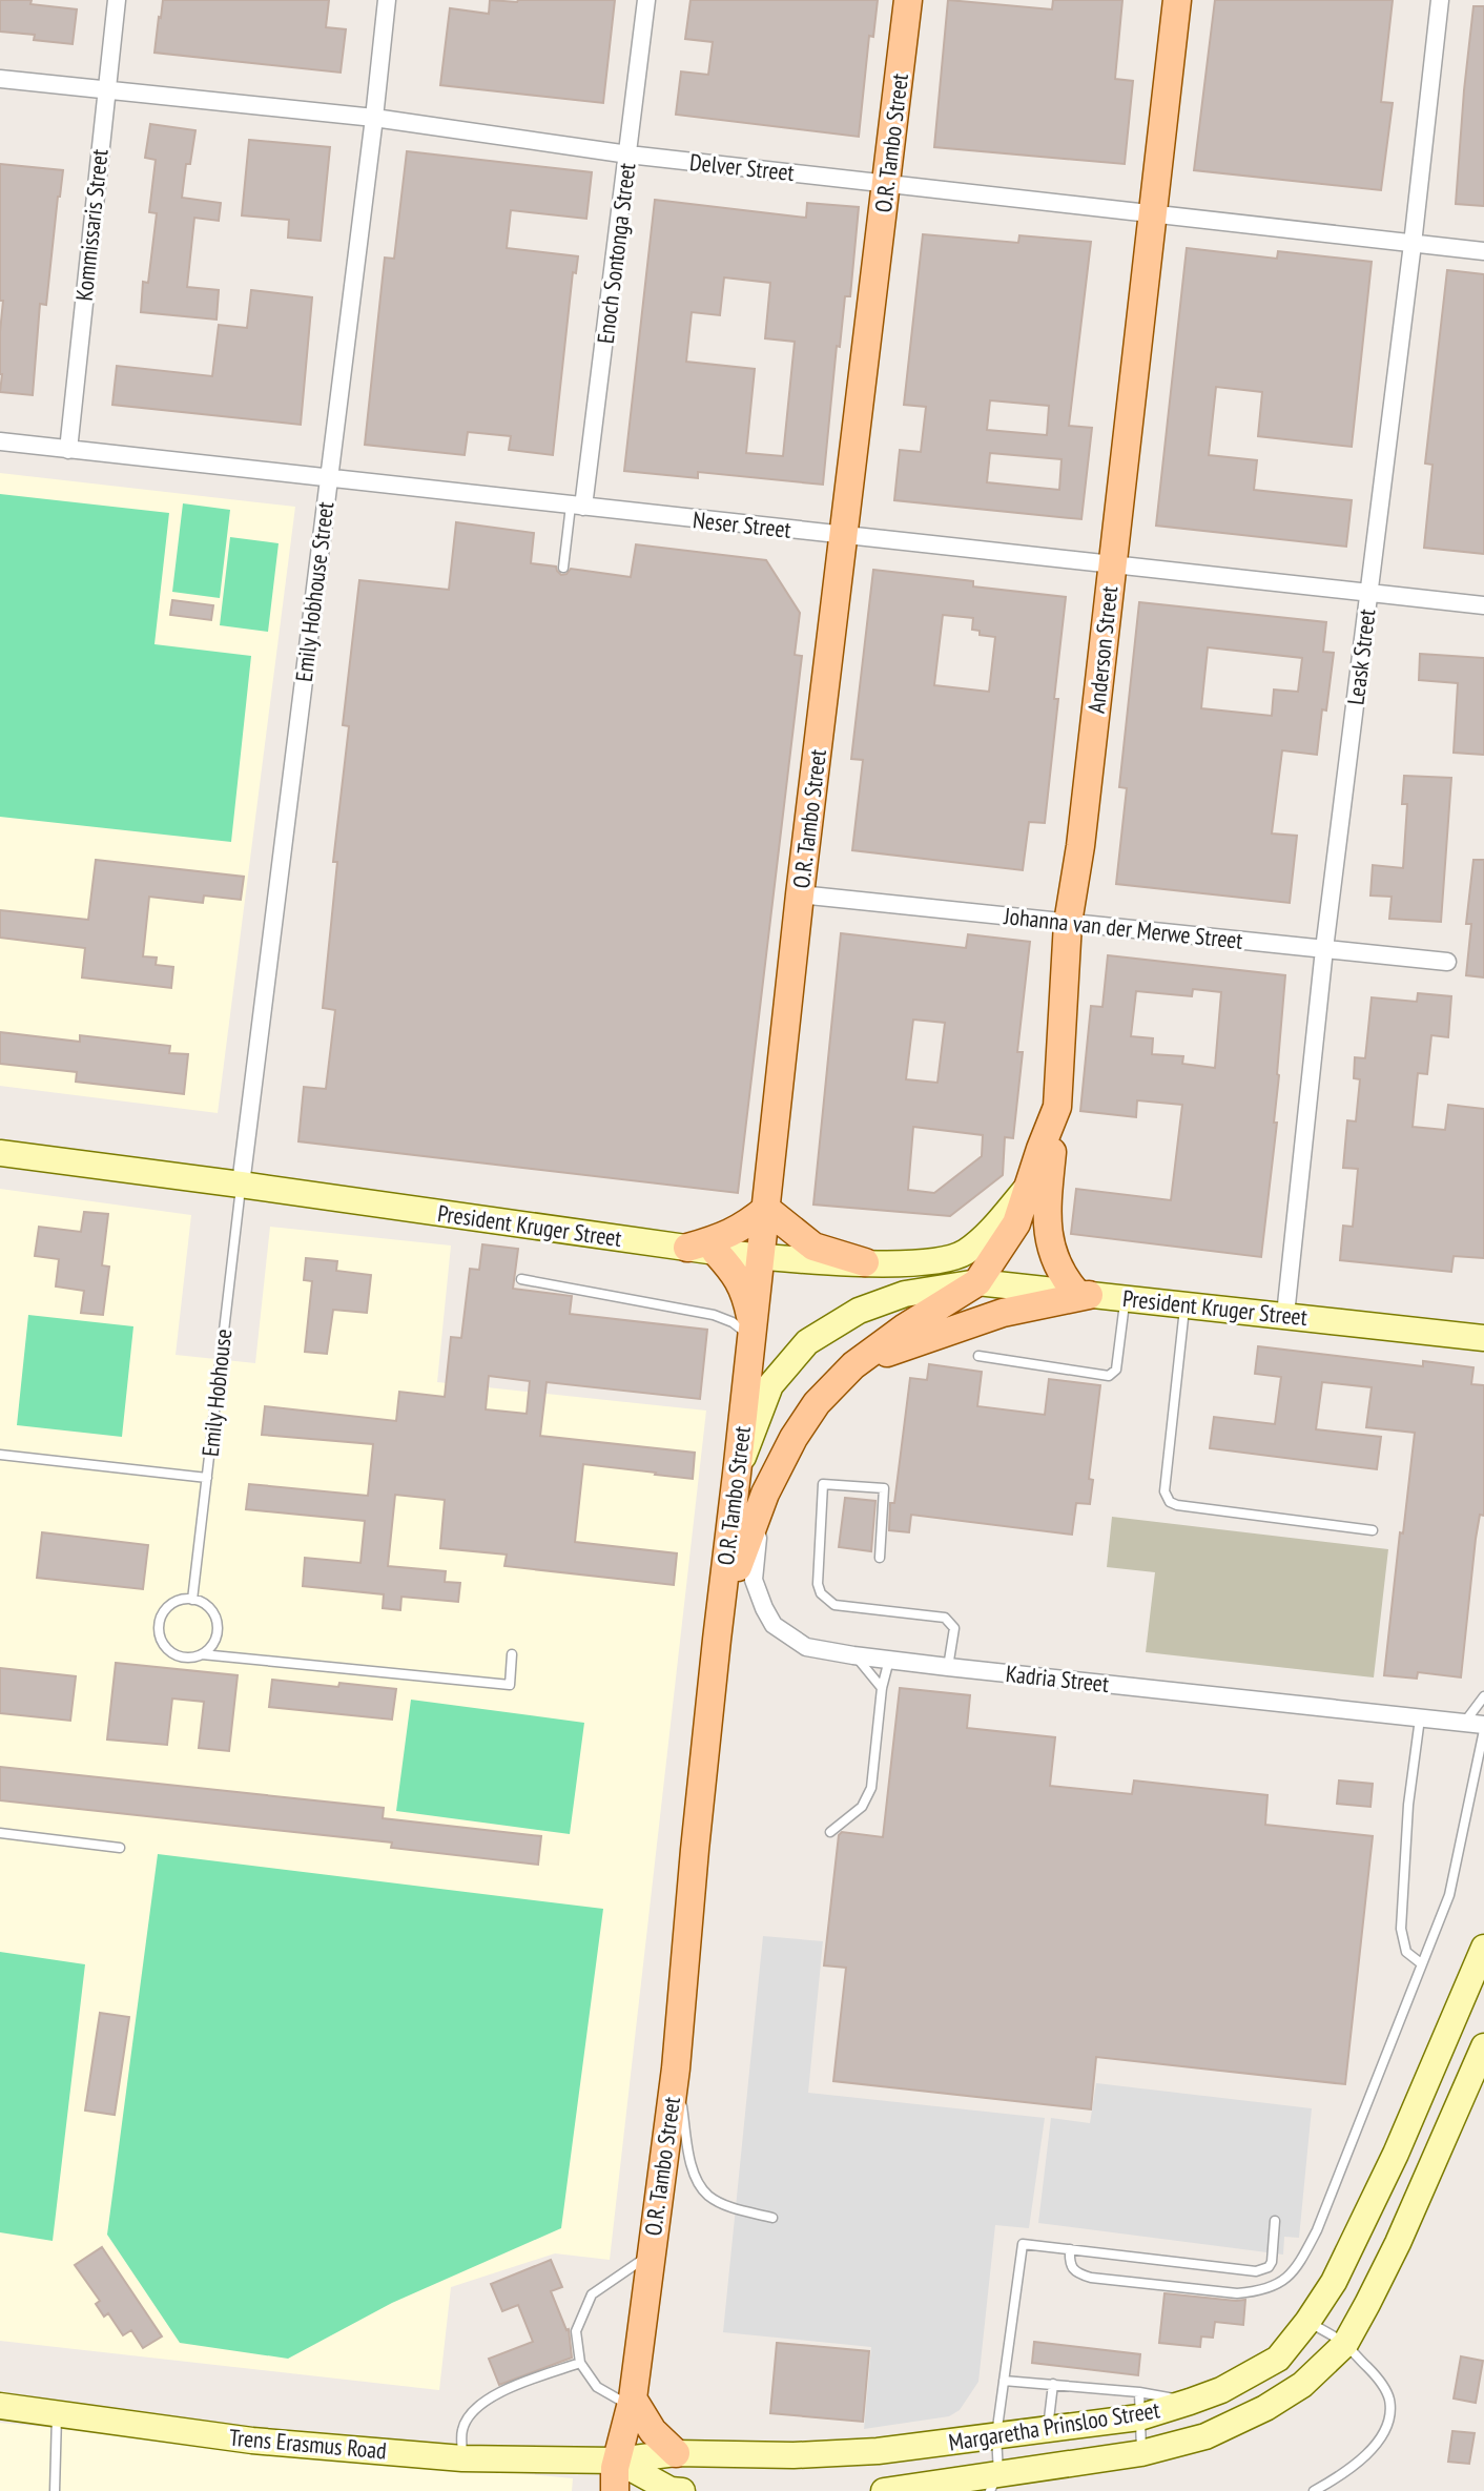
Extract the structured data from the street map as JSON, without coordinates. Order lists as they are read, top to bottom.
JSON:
{
  "streets": {
    "main road": ["O.R. Tambo Street", "Anderson Street"],
    "street": [
      "Delver Street",
      "Kommissaris Street",
      "Enoch Sontonga Street",
      "Neser Street",
      "Emily Hobhouse Street",
      "Leask Street",
      "Johanna van der Merwe Street",
      "President Kruger Street",
      "Kadria Street",
      "Margaretha Prinsloo Street",
      "Trens Erasmus Road"
    ],
    "lane": ["Emily Hobhouse"]
  },
  "crossings": [
    ["O.R. Tambo Street", "Delver Street"],
    ["O.R. Tambo Street", "Neser Street"],
    ["O.R. Tambo Street", "Anderson Street"],
    ["O.R. Tambo Street", "Johanna van der Merwe Street"],
    ["O.R. Tambo Street", "President Kruger Street"],
    ["O.R. Tambo Street", "Kadria Street"],
    ["O.R. Tambo Street", "Trens Erasmus Road"],
    ["Delver Street", "Kommissaris Street"],
    ["Delver Street", "Enoch Sontonga Street"],
    ["Delver Street", "Emily Hobhouse Street"],
    ["Delver Street", "Anderson Street"],
    ["Delver Street", "Leask Street"],
    ["Kommissaris Street", "Neser Street"],
    ["Enoch Sontonga Street", "Neser Street"],
    ["Neser Street", "Emily Hobhouse Street"],
    ["Neser Street", "Anderson Street"],
    ["Neser Street", "Leask Street"],
    ["Emily Hobhouse Street", "President Kruger Street"],
    ["Emily Hobhouse Street", "Emily Hobhouse"],
    ["Anderson Street", "Johanna van der Merwe Street"],
    ["Anderson Street", "President Kruger Street"],
    ["Leask Street", "Johanna van der Merwe Street"],
    ["Leask Street", "President Kruger Street"],
    ["President Kruger Street", "Emily Hobhouse"],
    ["Margaretha Prinsloo Street", "Trens Erasmus Road"]
  ]
}
